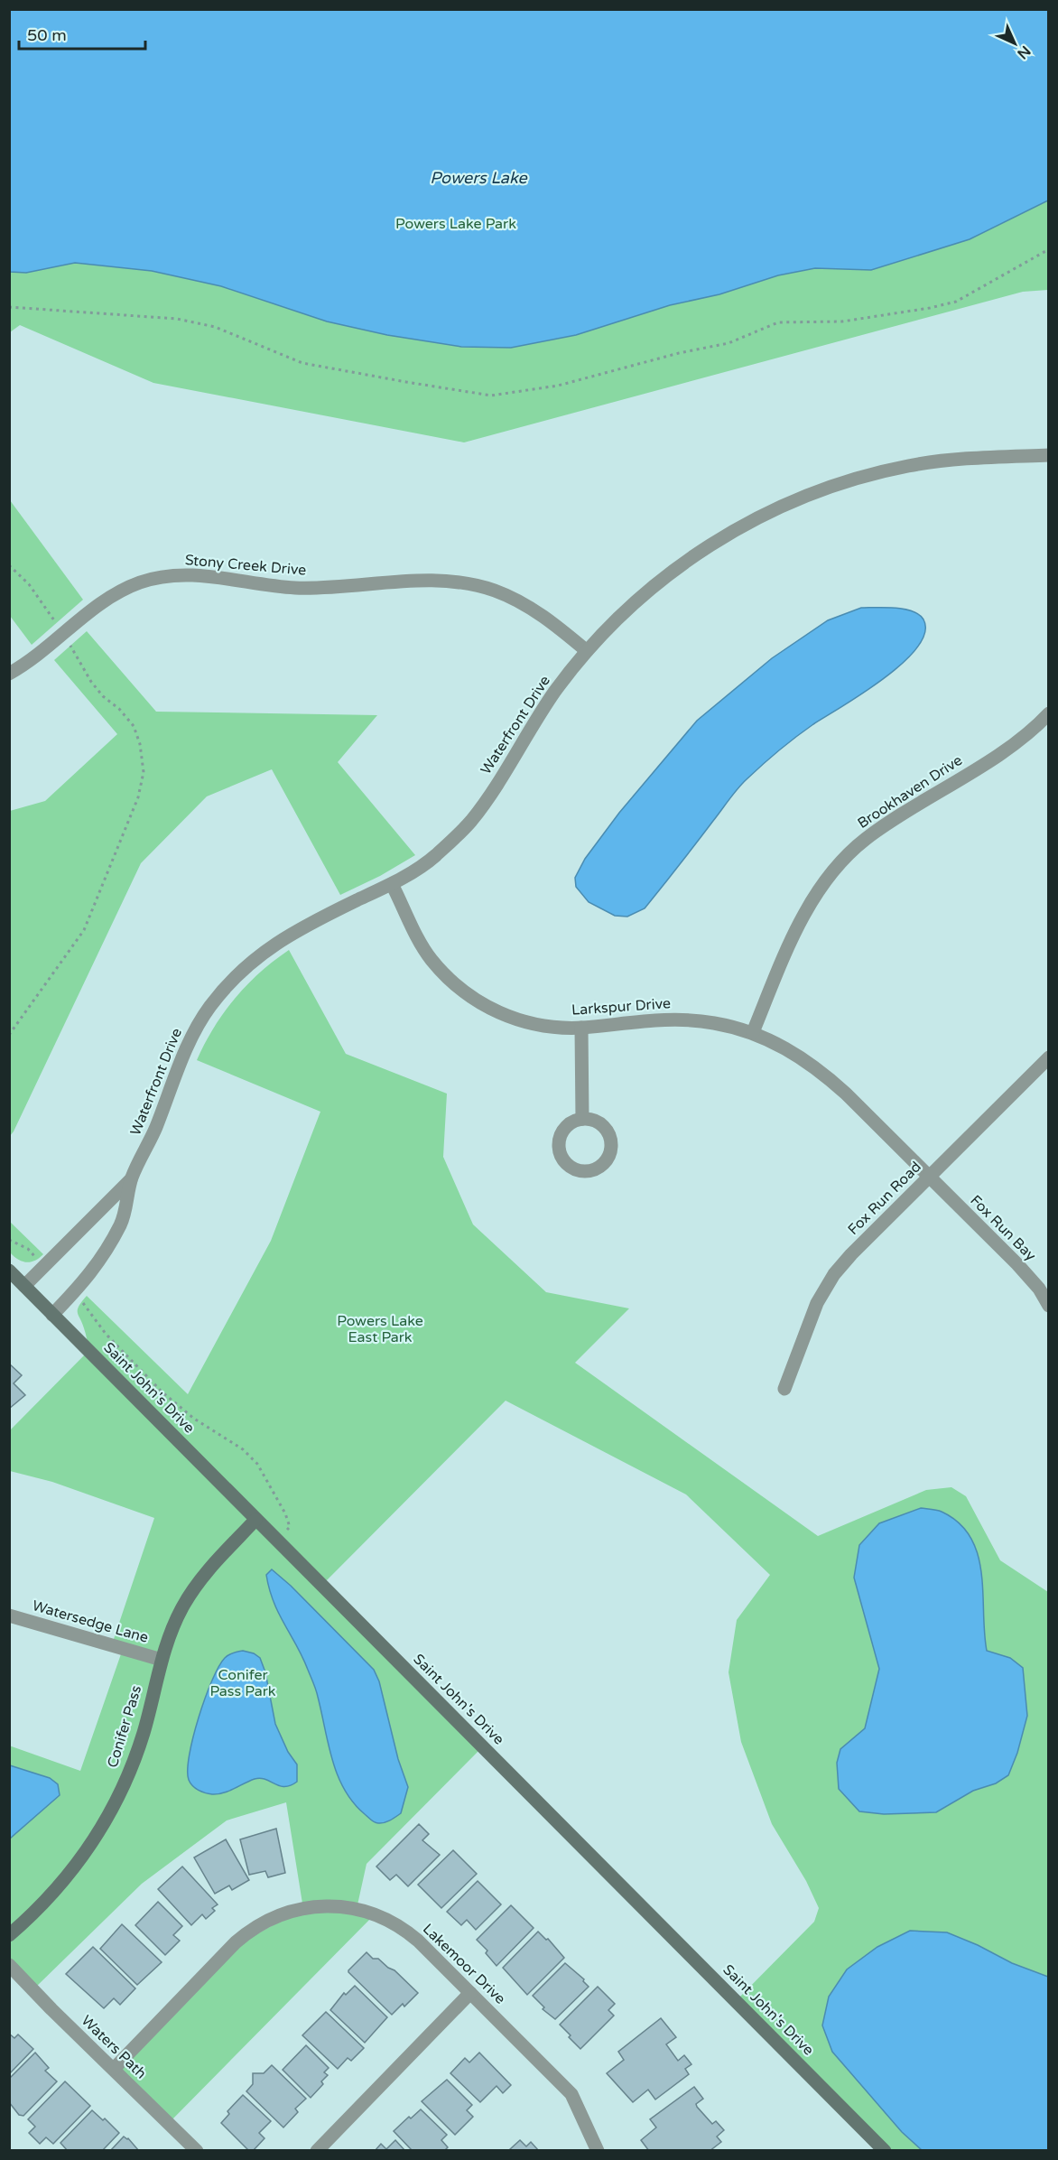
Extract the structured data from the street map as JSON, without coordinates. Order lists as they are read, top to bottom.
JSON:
{
  "streets": {
    "street": [
      "Stony Creek Drive",
      "Waterfront Drive",
      "Brookhaven Drive",
      "Larkspur Drive",
      "Fox Run Road",
      "Fox Run Bay",
      "Saint John's Drive",
      "Watersedge Lane",
      "Conifer Pass",
      "Lakemoor Drive",
      "Waters Path"
    ]
  },
  "crossings": [
    ["Stony Creek Drive", "Waterfront Drive"],
    ["Waterfront Drive", "Larkspur Drive"],
    ["Waterfront Drive", "Saint John's Drive"],
    ["Brookhaven Drive", "Larkspur Drive"],
    ["Larkspur Drive", "Fox Run Road"],
    ["Larkspur Drive", "Fox Run Bay"],
    ["Fox Run Road", "Fox Run Bay"],
    ["Saint John's Drive", "Conifer Pass"],
    ["Watersedge Lane", "Conifer Pass"],
    ["Lakemoor Drive", "Waters Path"]
  ],
  "water": ["Powers Lake"],
  "parks": ["Powers Lake Park", "Powers Lake East Park", "Conifer Pass Park"],
  "scale_bar": "50 m",
  "north": "bottom right"
}
